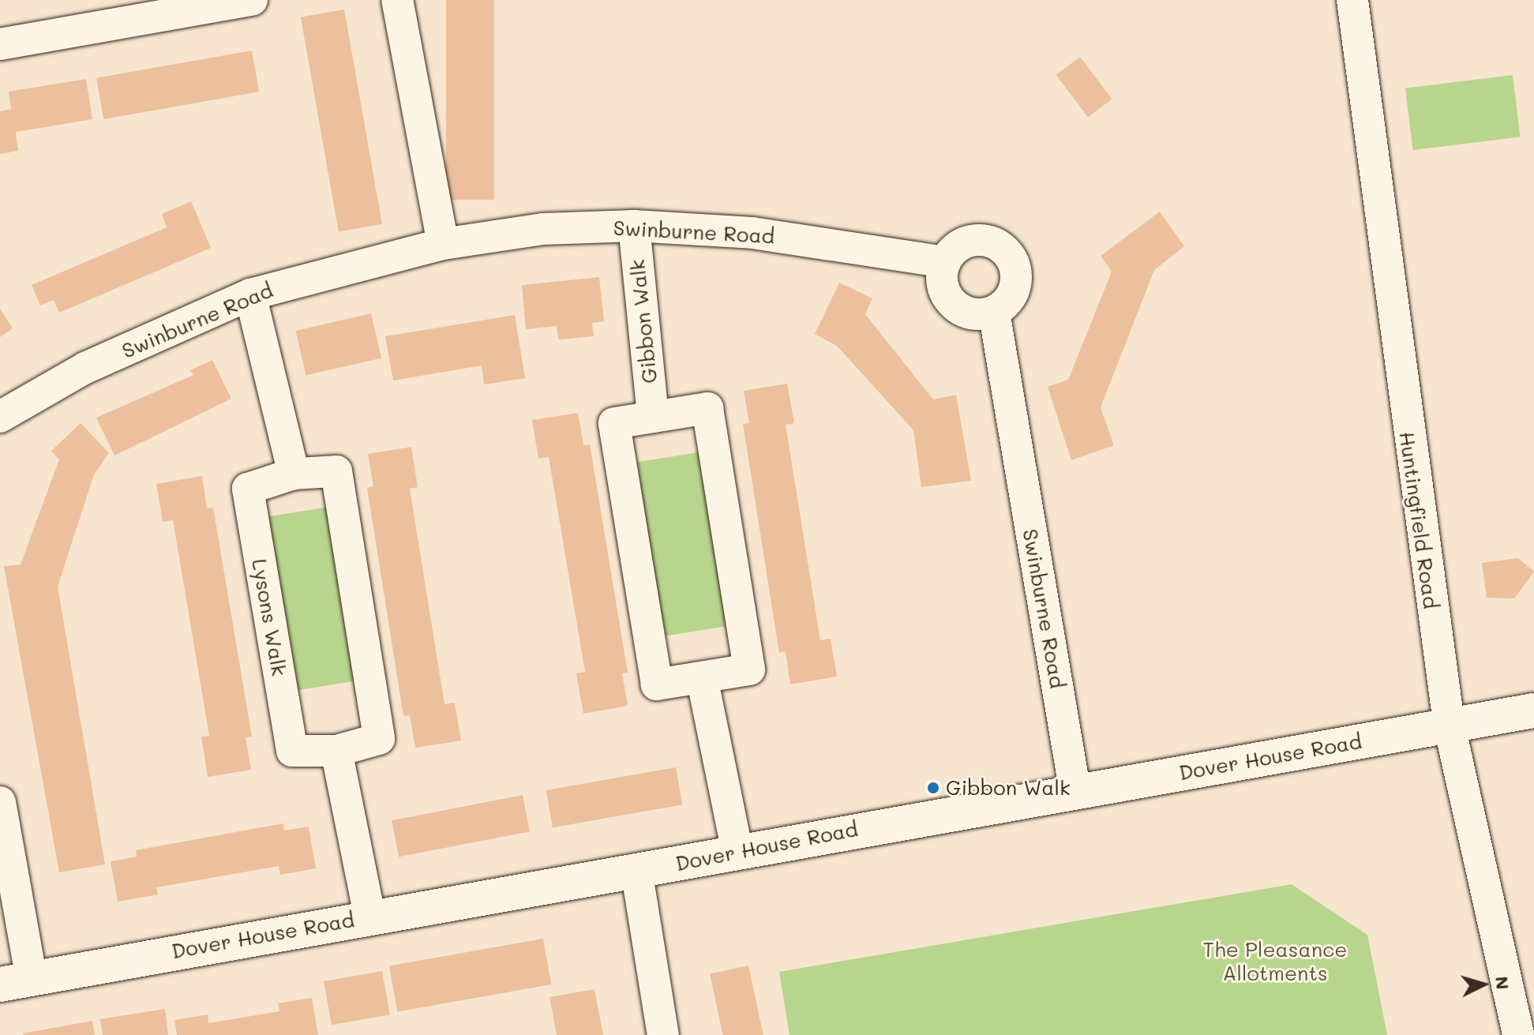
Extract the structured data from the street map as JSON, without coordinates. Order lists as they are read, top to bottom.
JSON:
{
  "streets": {
    "street": [
      "Swinburne Road",
      "Gibbon Walk",
      "Huntingfield Road",
      "Lysons Walk",
      "Dover House Road"
    ]
  },
  "crossings": [
    ["Swinburne Road", "Gibbon Walk"],
    ["Swinburne Road", "Dover House Road"],
    ["Huntingfield Road", "Dover House Road"]
  ],
  "parks": ["The Pleasance Allotments"],
  "places": ["Gibbon Walk"],
  "north": "right"
}
